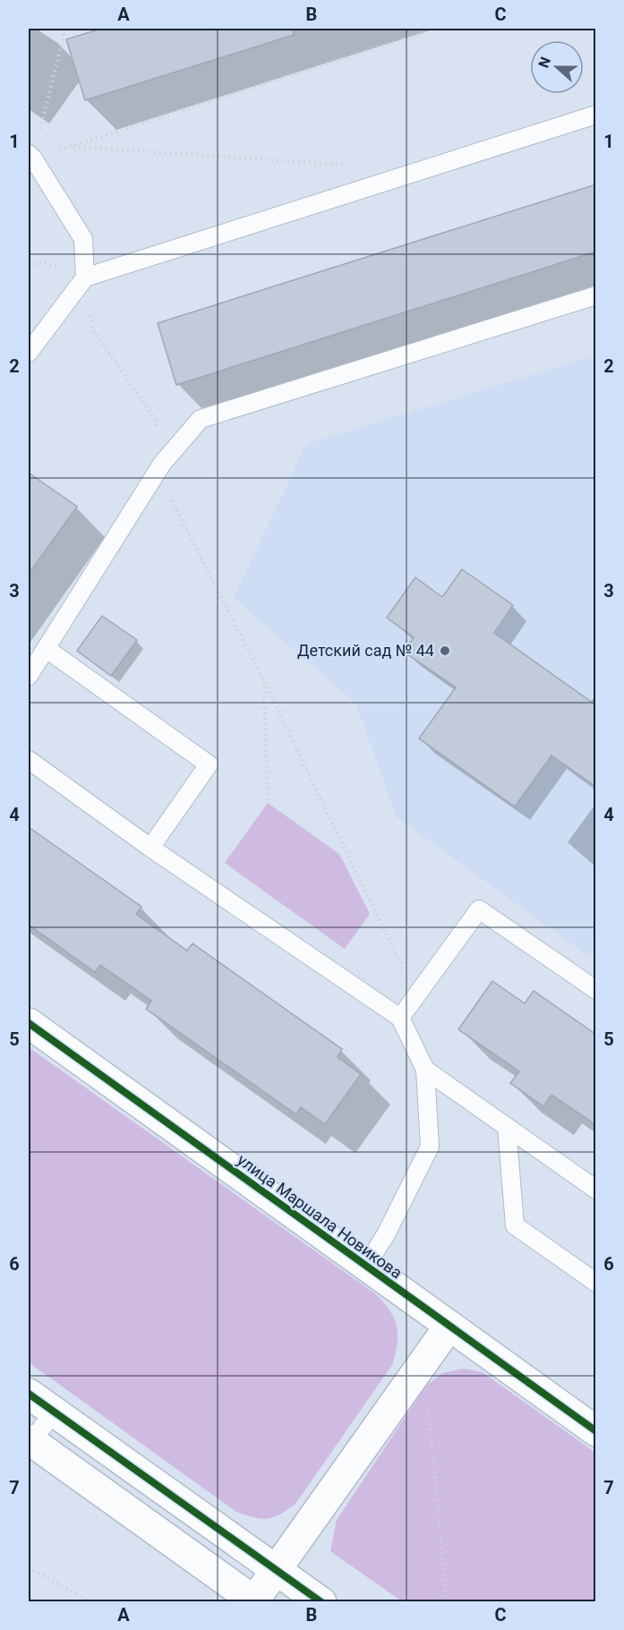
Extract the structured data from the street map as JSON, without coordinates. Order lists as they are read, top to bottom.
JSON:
{
  "streets": {
    "street": ["улица Маршала Новикова"]
  },
  "places": ["Детский сад № 44"],
  "north": "left",
  "grid": {
    "columns": ["A", "B", "C"],
    "rows": [
      "1",
      "2",
      "3",
      "4",
      "5",
      "6",
      "7"
    ]
  }
}
